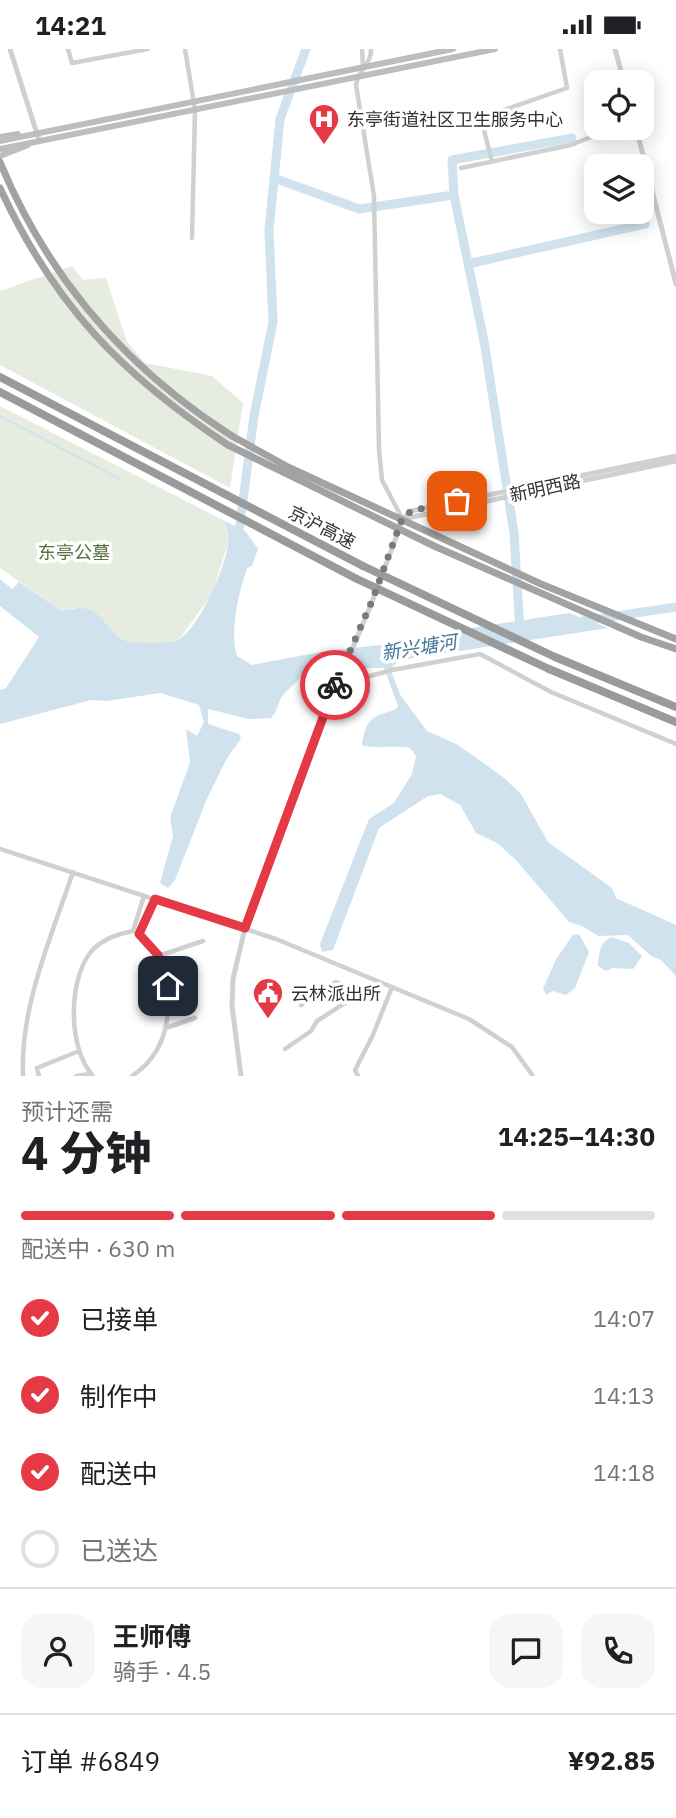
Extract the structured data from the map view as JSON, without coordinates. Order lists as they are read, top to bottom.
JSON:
{
  "streets": {
    "highway": ["京沪高速"],
    "street": ["新明西路"]
  },
  "water": ["新兴塘河"],
  "parks": ["东亭公墓"],
  "places": {
    "hospital": ["东亭街道社区卫生服务中心"],
    "public building": ["云林派出所"]
  },
  "page": {
    "status": "14:21",
    "heading": ["4 分钟", "预计还需", "14:25–14:30"],
    "panel": [
      "王师傅",
      "骑手 · 4.5",
      "订单 #6849",
      "¥92.85"
    ],
    "bar": "配送中 · 630 m",
    "list": [
      ["已接单", "14:07"],
      ["制作中", "14:13"],
      ["配送中", "14:18"],
      "已送达"
    ]
  }
}
